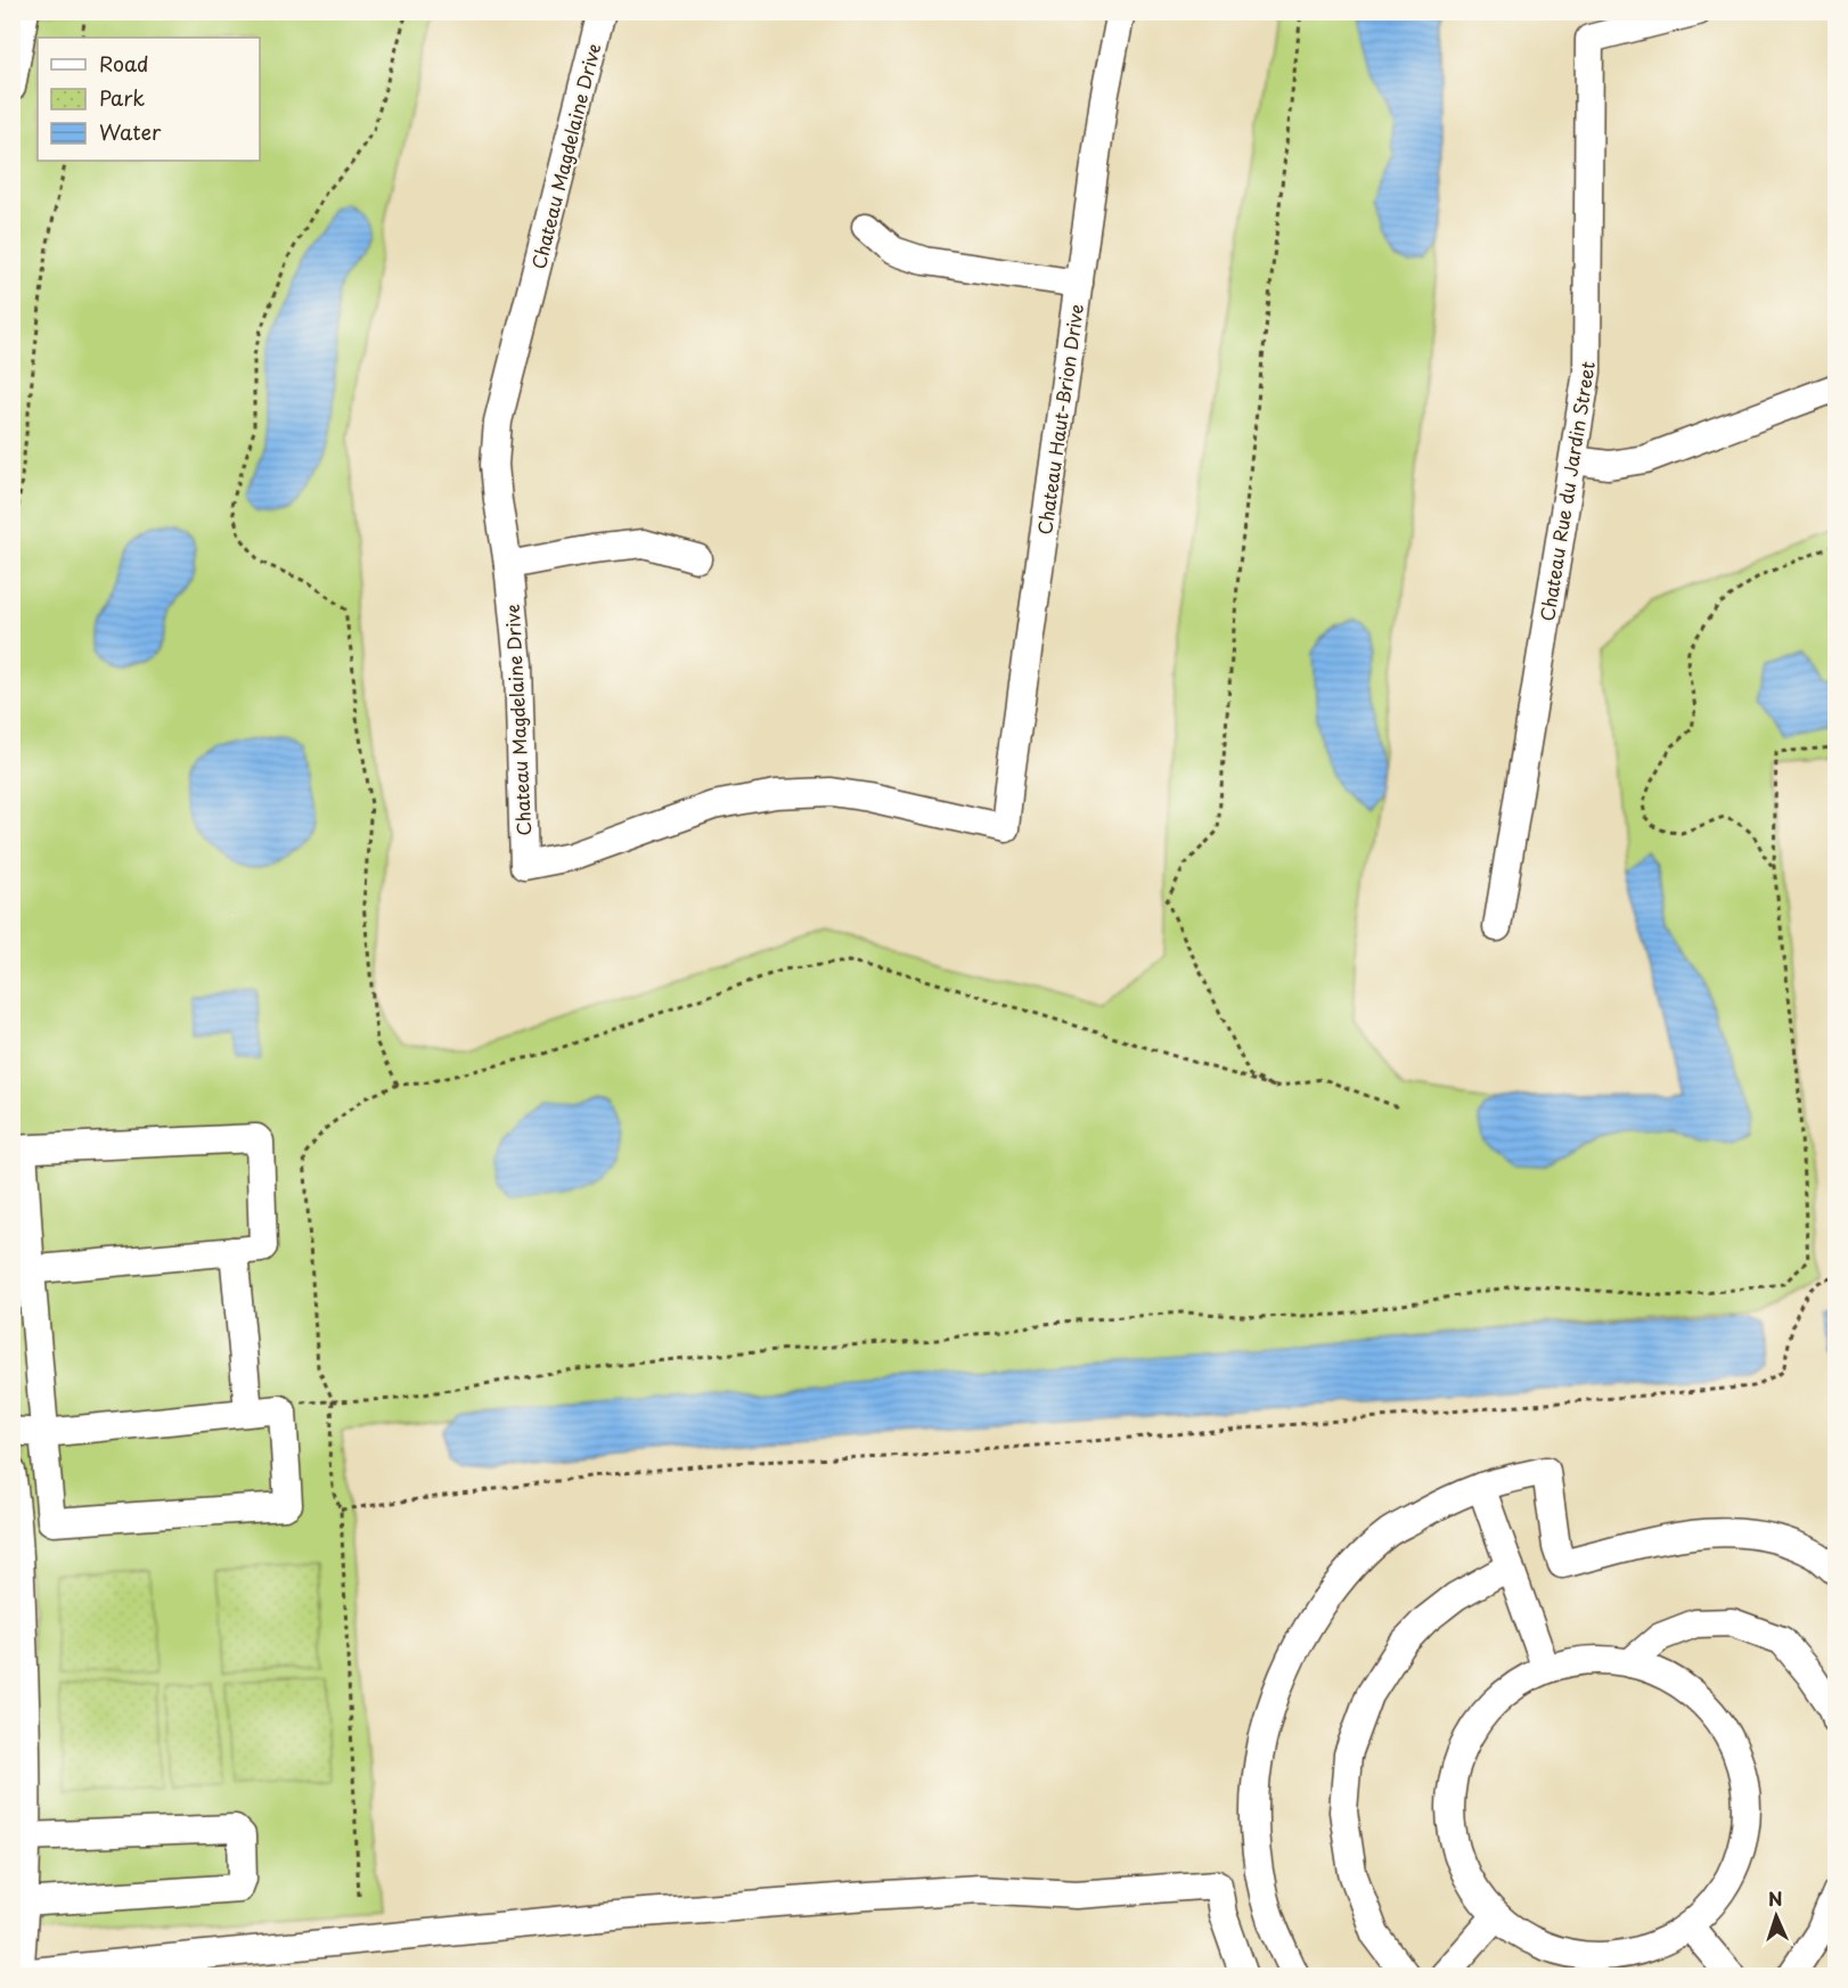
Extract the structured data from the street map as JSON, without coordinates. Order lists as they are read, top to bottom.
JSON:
{
  "streets": {
    "street": ["Chateau Magdelaine Drive", "Chateau Haut-Brion Drive", "Chateau Rue du Jardin Street"]
  },
  "crossings": [
    ["Chateau Magdelaine Drive", "Chateau Haut-Brion Drive"]
  ],
  "legend": ["Road", "Park", "Water"],
  "north": "top"
}
